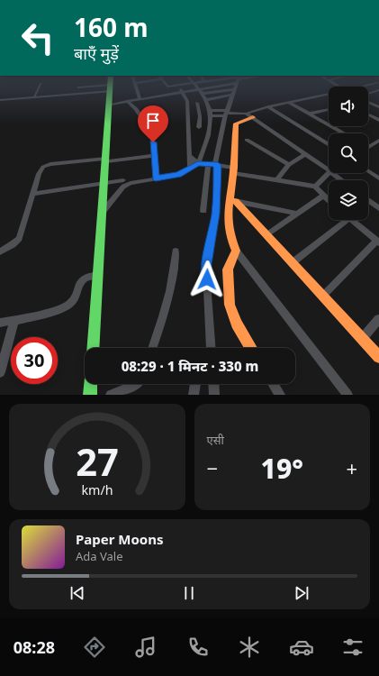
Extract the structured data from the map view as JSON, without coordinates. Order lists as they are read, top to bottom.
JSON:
{
  "page": {
    "turn": ["160 m", "बाएँ मुड़ें"],
    "limit": "30",
    "trip": "08:29 · 1 मिनट · 330 m",
    "tile": "एसी",
    "heat": ["−", "19°", "+"],
    "song": ["Paper Moons", "Ada Vale"],
    "tabs": "08:28",
    "gauge": ["27", "km/h"]
  }
}
